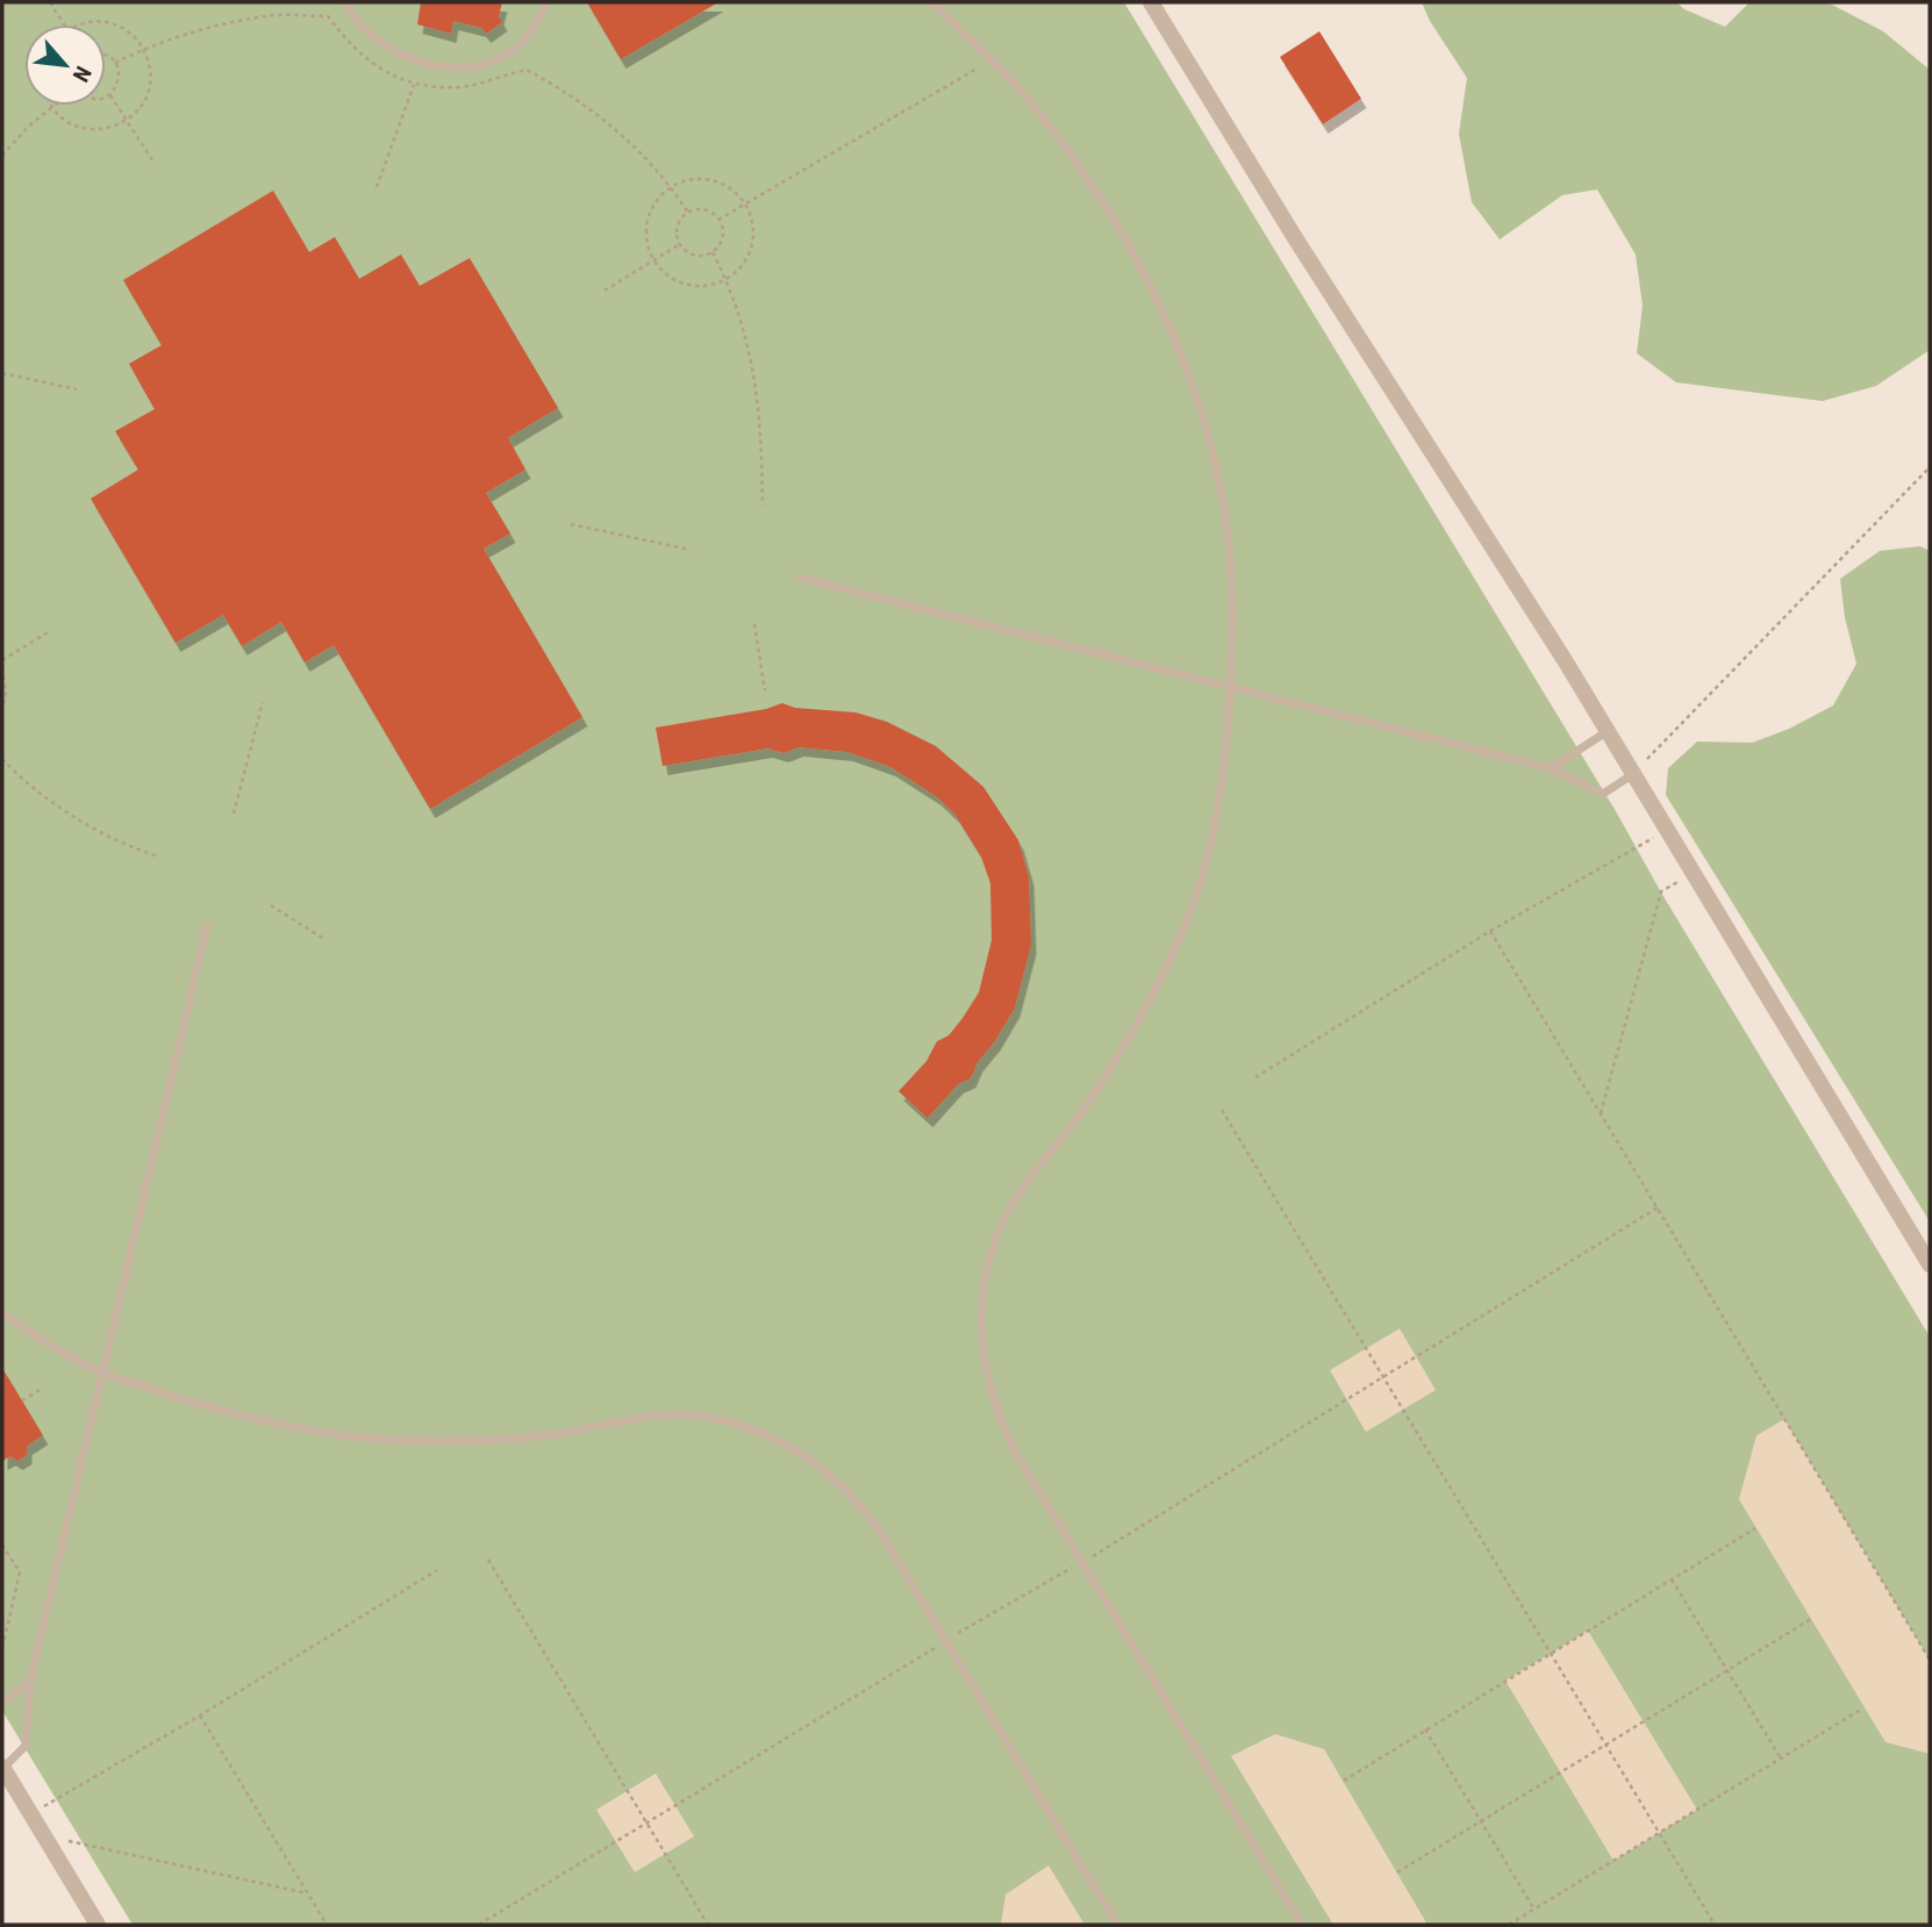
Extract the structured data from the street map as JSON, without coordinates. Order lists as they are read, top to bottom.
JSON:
{
  "north": "bottom right"
}
